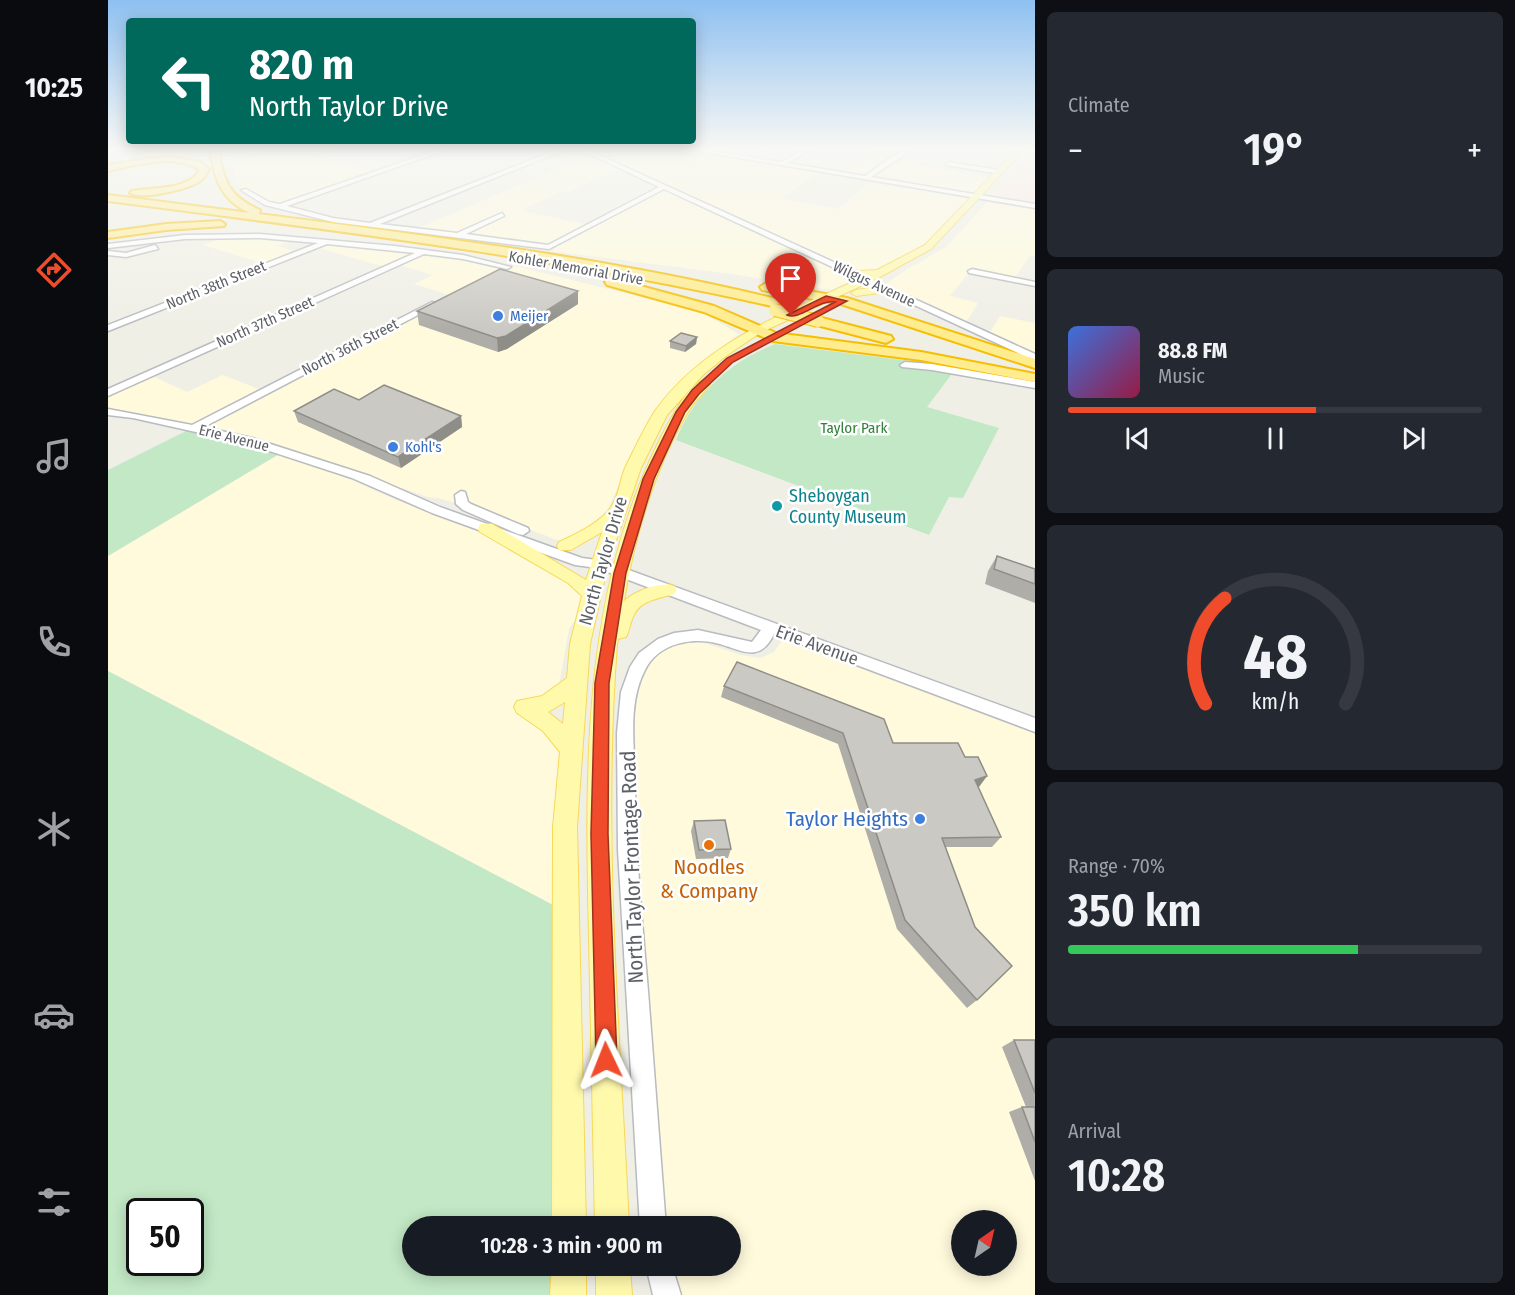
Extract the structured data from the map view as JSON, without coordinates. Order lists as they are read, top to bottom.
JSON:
{
  "streets": {
    "highway": ["Kohler Memorial Drive"],
    "main road": ["North Taylor Drive"],
    "street": [
      "Wilgus Avenue",
      "North 38th Street",
      "North 37th Street",
      "North 36th Street",
      "Erie Avenue",
      "North Taylor Frontage Road"
    ]
  },
  "crossings": [
    ["Wilgus Avenue", "North Taylor Drive"],
    ["North 36th Street", "Erie Avenue"],
    ["Erie Avenue", "North Taylor Drive"],
    ["Erie Avenue", "North Taylor Frontage Road"]
  ],
  "parks": ["Taylor Park"],
  "places": [
    "Meijer",
    "Kohl's",
    "Sheboygan County Museum",
    "Taylor Heights",
    "Noodles & Company"
  ],
  "north": "top right",
  "page": {
    "tabs": "10:25",
    "tile": [
      "Climate",
      ["Range · 70%", "350 km"],
      ["Arrival", "10:28"]
    ],
    "turn": ["820 m", "North Taylor Drive"],
    "heat": ["−", "19°", "+"],
    "song": ["88.8 FM", "Music"],
    "limit": "50",
    "trip": "10:28 · 3 min · 900 m",
    "gauge": ["48", "km/h"]
  }
}
